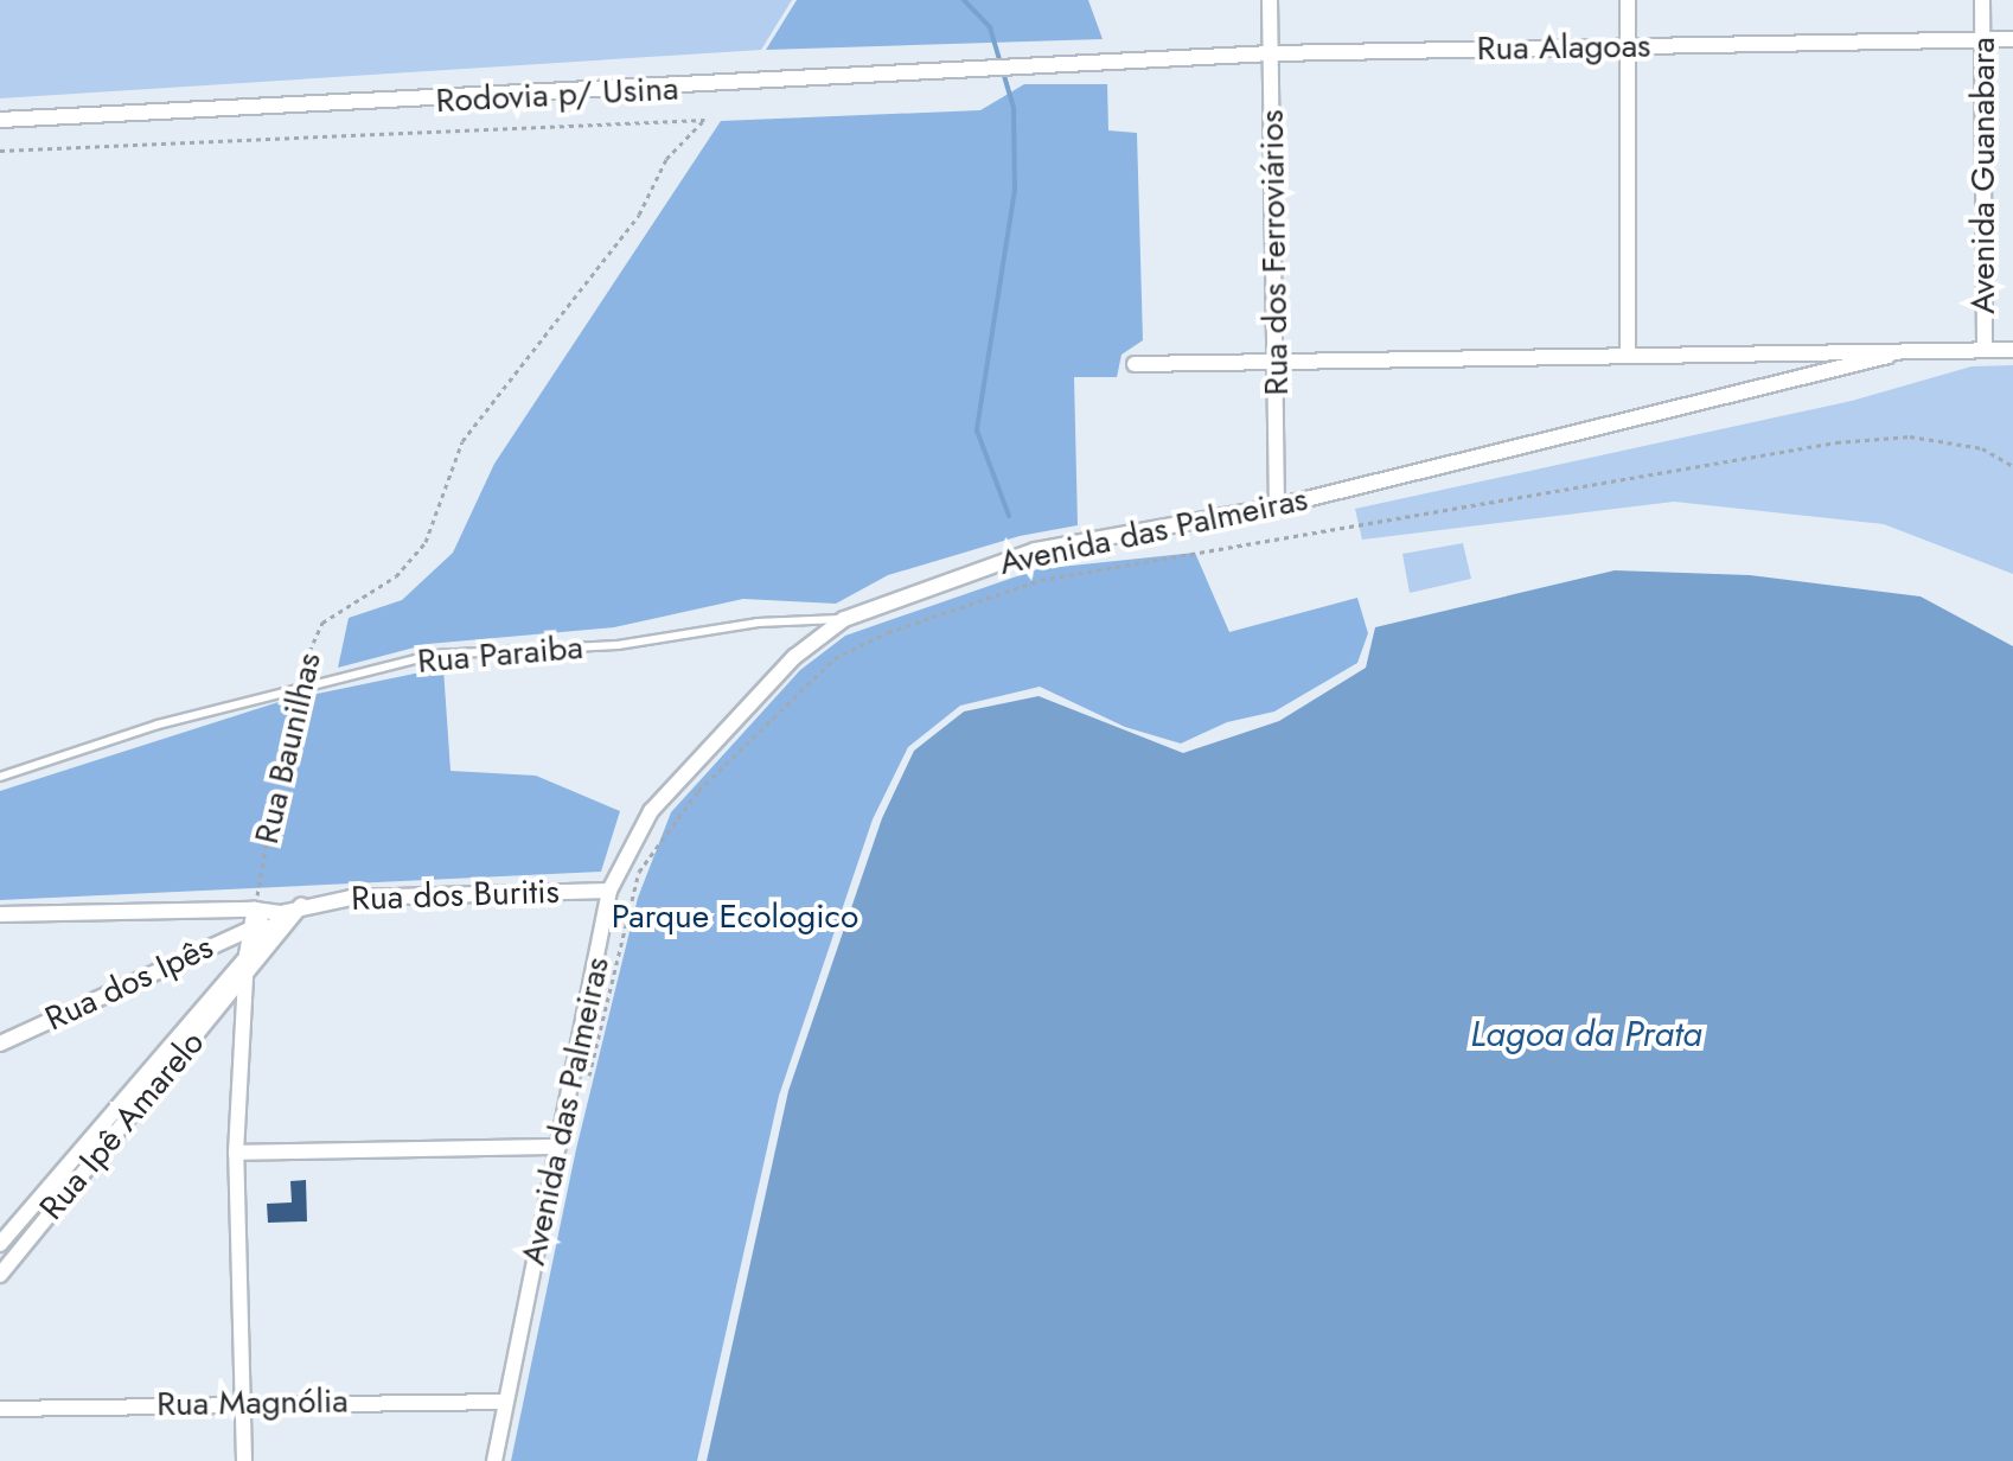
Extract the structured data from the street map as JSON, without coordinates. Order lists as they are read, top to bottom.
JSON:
{
  "streets": {
    "street": [
      "Rua Alagoas",
      "Rodovia p/ Usina",
      "Avenida Guanabara",
      "Rua dos Ferroviários",
      "Avenida das Palmeiras",
      "Rua dos Buritis",
      "Rua dos Ipês",
      "Rua Ipê Amarelo",
      "Rua Magnólia"
    ],
    "lane": ["Rua Paraiba"],
    "path": ["Rua Baunilhas"]
  },
  "crossings": [
    ["Rua Alagoas", "Rodovia p/ Usina"],
    ["Rua Alagoas", "Avenida Guanabara"],
    ["Rua Alagoas", "Rua dos Ferroviários"],
    ["Rua dos Ferroviários", "Avenida das Palmeiras"],
    ["Avenida das Palmeiras", "Rua Paraiba"],
    ["Avenida das Palmeiras", "Rua dos Buritis"],
    ["Avenida das Palmeiras", "Rua Magnólia"],
    ["Rua Paraiba", "Rua Baunilhas"],
    ["Rua Baunilhas", "Rua dos Buritis"],
    ["Rua Baunilhas", "Rua dos Ipês"],
    ["Rua dos Buritis", "Rua dos Ipês"]
  ],
  "water": ["Lagoa da Prata"],
  "parks": ["Parque Ecologico"]
}
